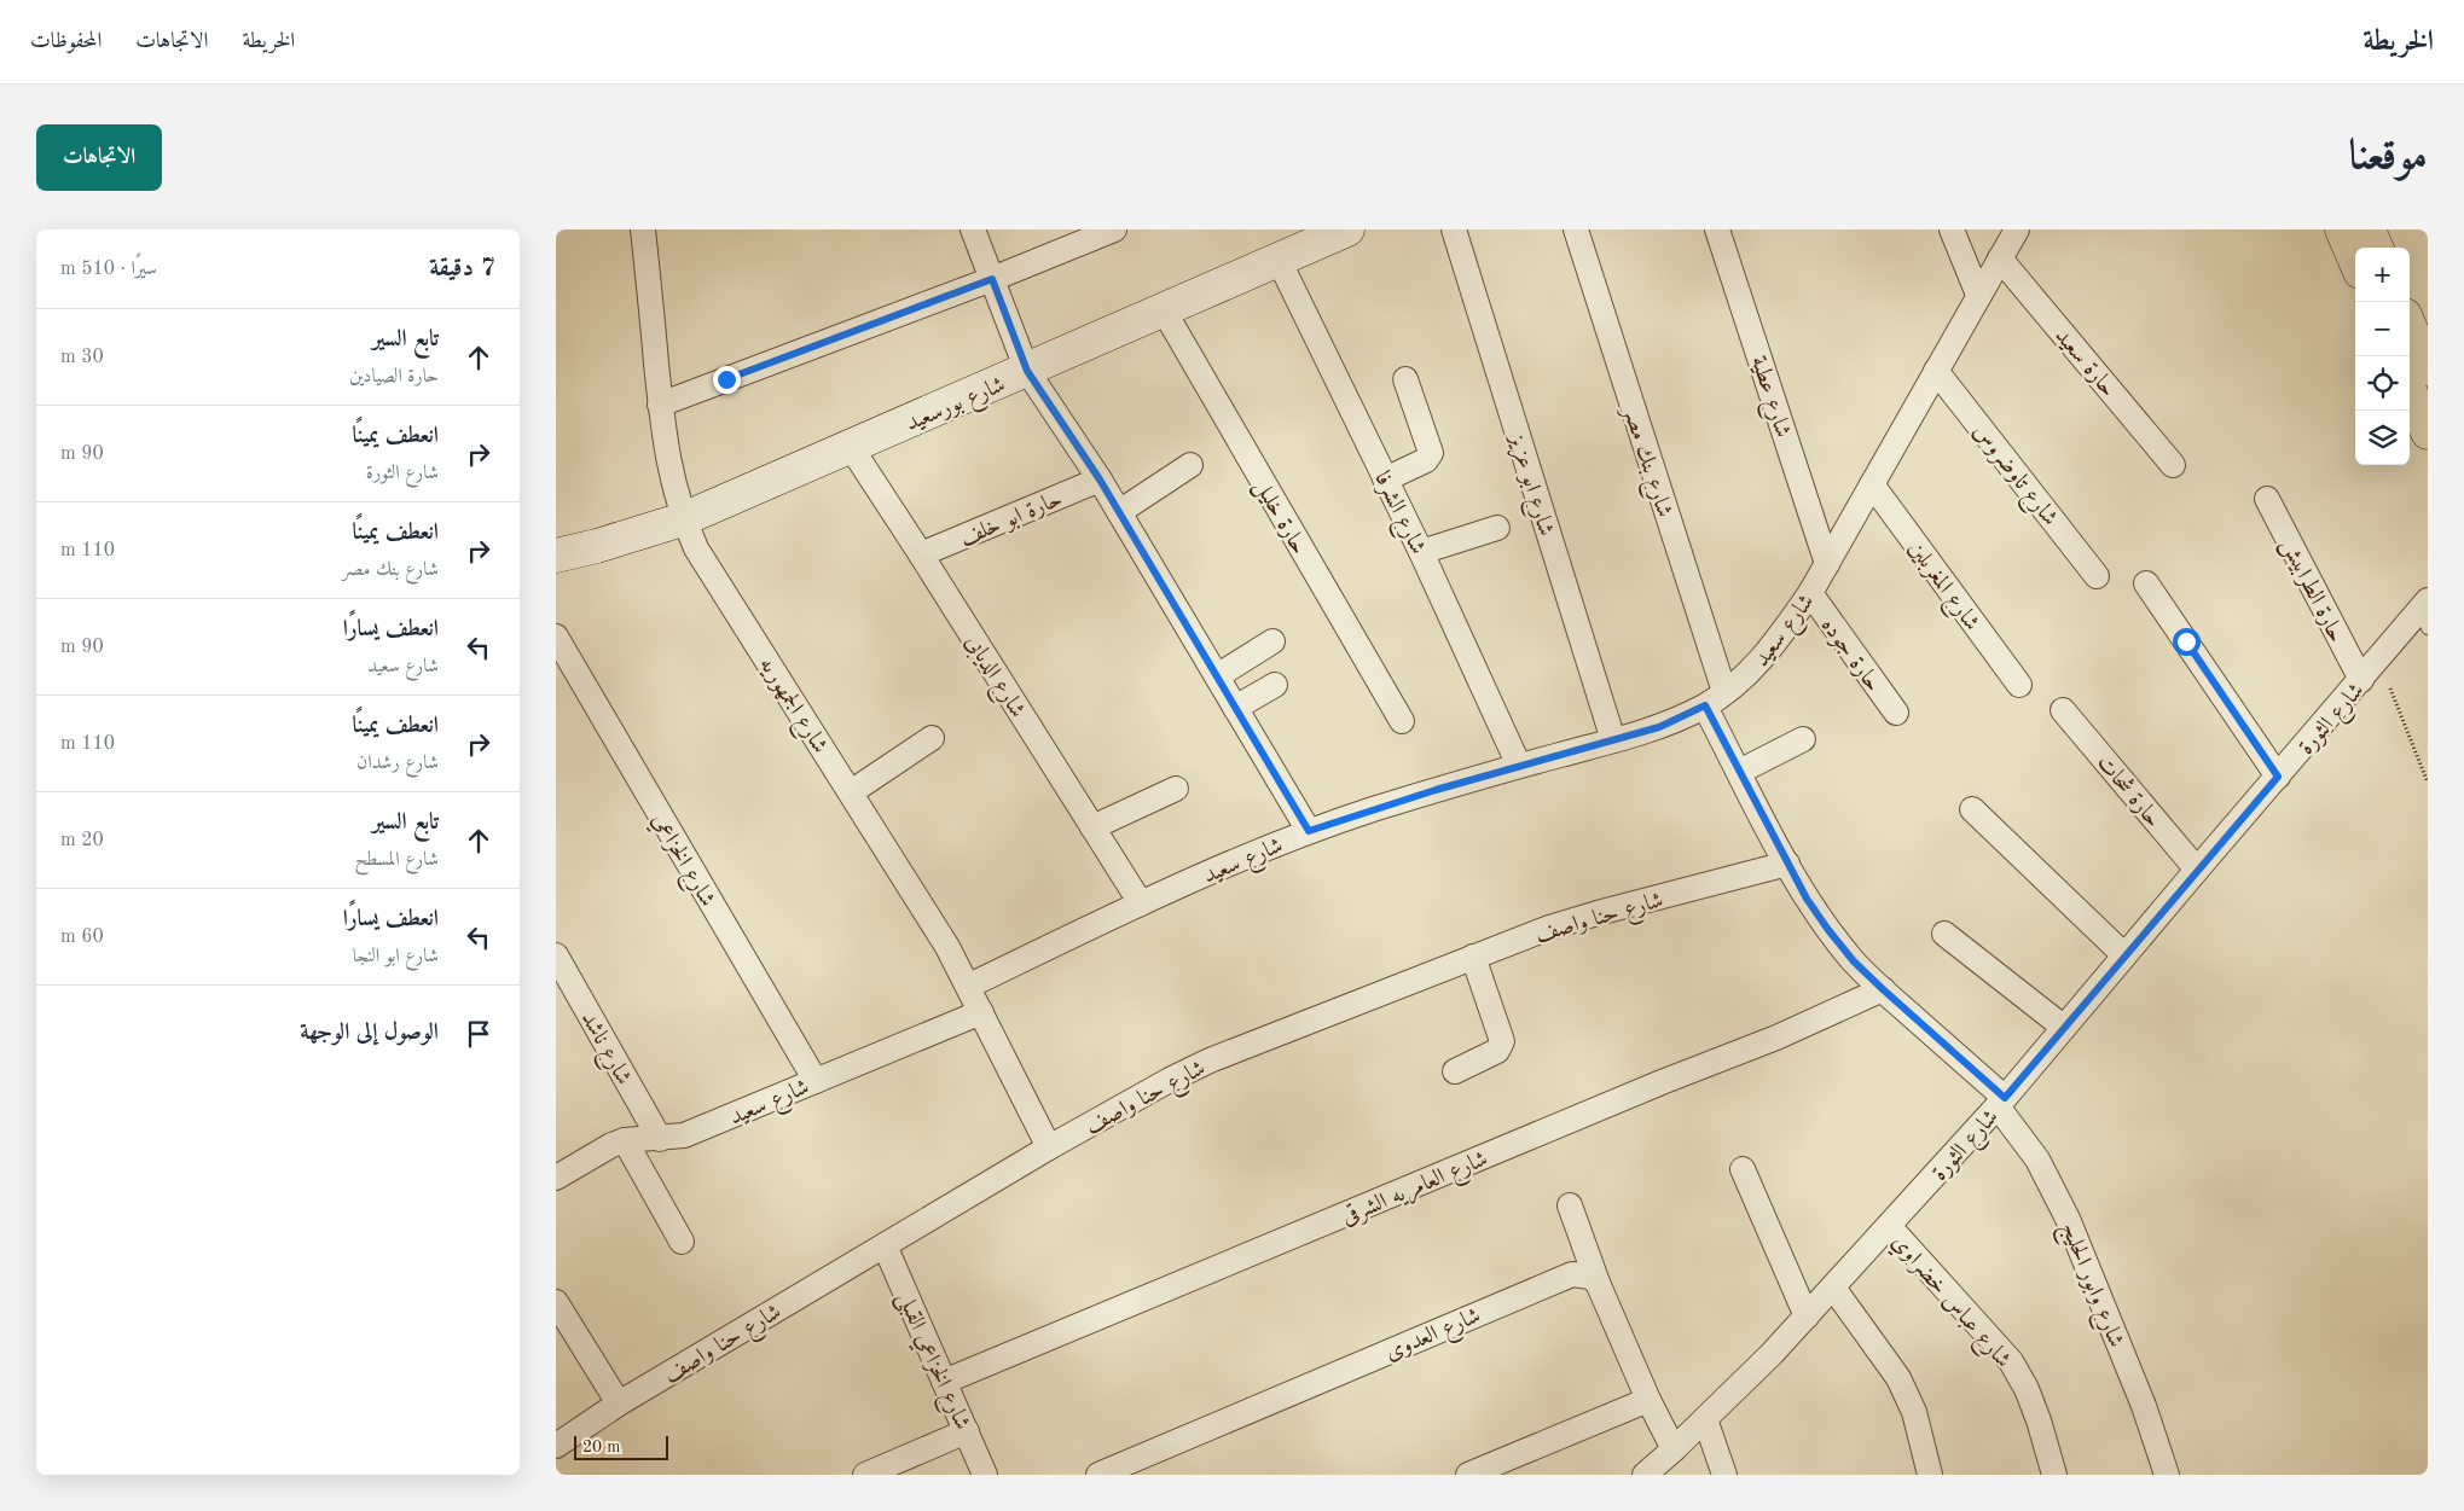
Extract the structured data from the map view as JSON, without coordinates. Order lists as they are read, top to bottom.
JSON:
{
  "streets": {
    "main road": ["شارع بورسعيد"],
    "street": [
      "حارة سعيد",
      "شارع عطية",
      "شارع بنك مصر",
      "شارع تاوضروس",
      "شارع ابو عزيز",
      "شارع الشرفا",
      "حارة خليل",
      "حارة ابو خلف",
      "شارع المغربلين",
      "حارة الطرابيش",
      "شارع سعيد",
      "حارة جوده",
      "شارع الديابى",
      "شارع الجمهوريه",
      "شارع الثورة",
      "حارة شحات",
      "شارع الخزاعي",
      "شارع حنا واصف",
      "شارع ناشد",
      "شارع العامريه الشرقى",
      "شارع وابور الحليج",
      "شارع عباس خضراوي",
      "شارع العدوى",
      "شارع الخزاعي القبلى"
    ]
  },
  "crossings": [
    ["حارة سعيد", "شارع سعيد"],
    ["شارع عطية", "شارع سعيد"],
    ["شارع بورسعيد", "شارع الشرفا"],
    ["شارع بورسعيد", "حارة خليل"],
    ["شارع بورسعيد", "شارع الديابى"],
    ["شارع بورسعيد", "شارع الجمهوريه"],
    ["شارع بنك مصر", "شارع سعيد"],
    ["شارع بنك مصر", "شارع الثورة"],
    ["شارع بنك مصر", "شارع حنا واصف"],
    ["شارع بنك مصر", "شارع العامريه الشرقى"],
    ["شارع بنك مصر", "شارع وابور الحليج"],
    ["شارع تاوضروس", "شارع سعيد"],
    ["شارع ابو عزيز", "شارع سعيد"],
    ["شارع الشرفا", "شارع سعيد"],
    ["حارة ابو خلف", "شارع الديابى"],
    ["شارع المغربلين", "شارع سعيد"],
    ["حارة الطرابيش", "شارع الثورة"],
    ["شارع سعيد", "حارة جوده"],
    ["شارع سعيد", "شارع الديابى"],
    ["شارع سعيد", "شارع الجمهوريه"],
    ["شارع سعيد", "شارع الخزاعي"],
    ["شارع سعيد", "شارع ناشد"],
    ["شارع الجمهوريه", "شارع حنا واصف"],
    ["شارع الثورة", "حارة شحات"],
    ["شارع الثورة", "شارع وابور الحليج"],
    ["شارع الثورة", "شارع عباس خضراوي"],
    ["شارع حنا واصف", "شارع الخزاعي القبلى"],
    ["شارع العامريه الشرقى", "شارع الخزاعي القبلى"]
  ],
  "scale_bar": "20 m",
  "page": {
    "header": "الخريطة",
    "nav": ["الخريطة", "الاتجاهات", "المحفوظات"],
    "title": "موقعنا",
    "buttons": "الاتجاهات",
    "heading": ["7 دقيقة", "سيرًا · 510 m"],
    "map_buttons": ["+", "−"],
    "list": [
      ["تابع السير", "حارة الصيادين", "30 m"],
      ["انعطف يمينًا", "شارع الثورة", "90 m"],
      ["انعطف يمينًا", "شارع بنك مصر", "110 m"],
      ["انعطف يسارًا", "شارع سعيد", "90 m"],
      ["انعطف يمينًا", "شارع رشدان", "110 m"],
      ["تابع السير", "شارع المسطح", "20 m"],
      ["انعطف يسارًا", "شارع ابو النجا", "60 m"],
      "الوصول إلى الوجهة"
    ],
    "scale": "20 m"
  }
}
